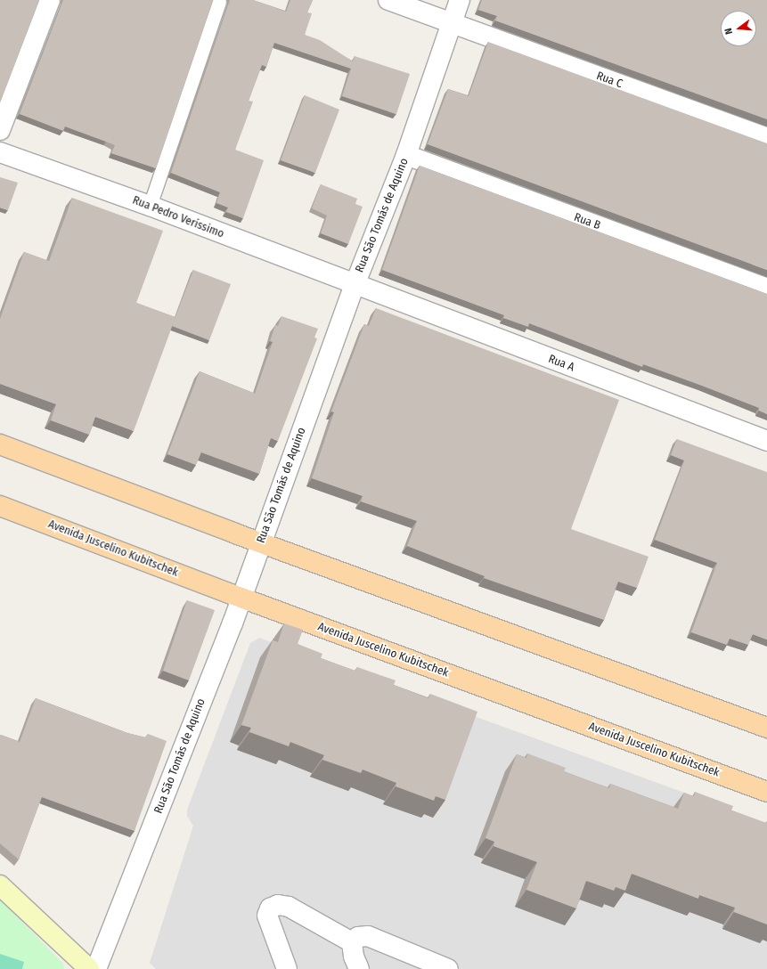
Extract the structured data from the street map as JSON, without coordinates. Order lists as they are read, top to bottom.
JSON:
{
  "streets": {
    "main road": ["Avenida Juscelino Kubitschek"],
    "street": [
      "Rua C",
      "Rua São Tomás de Aquino",
      "Rua Pedro Veríssimo",
      "Rua B",
      "Rua A"
    ]
  },
  "crossings": [
    ["Rua C", "Rua São Tomás de Aquino"],
    ["Rua São Tomás de Aquino", "Rua Pedro Veríssimo"],
    ["Rua São Tomás de Aquino", "Rua B"],
    ["Rua São Tomás de Aquino", "Rua A"],
    ["Rua São Tomás de Aquino", "Avenida Juscelino Kubitschek"],
    ["Rua Pedro Veríssimo", "Rua A"]
  ],
  "north": "left"
}
